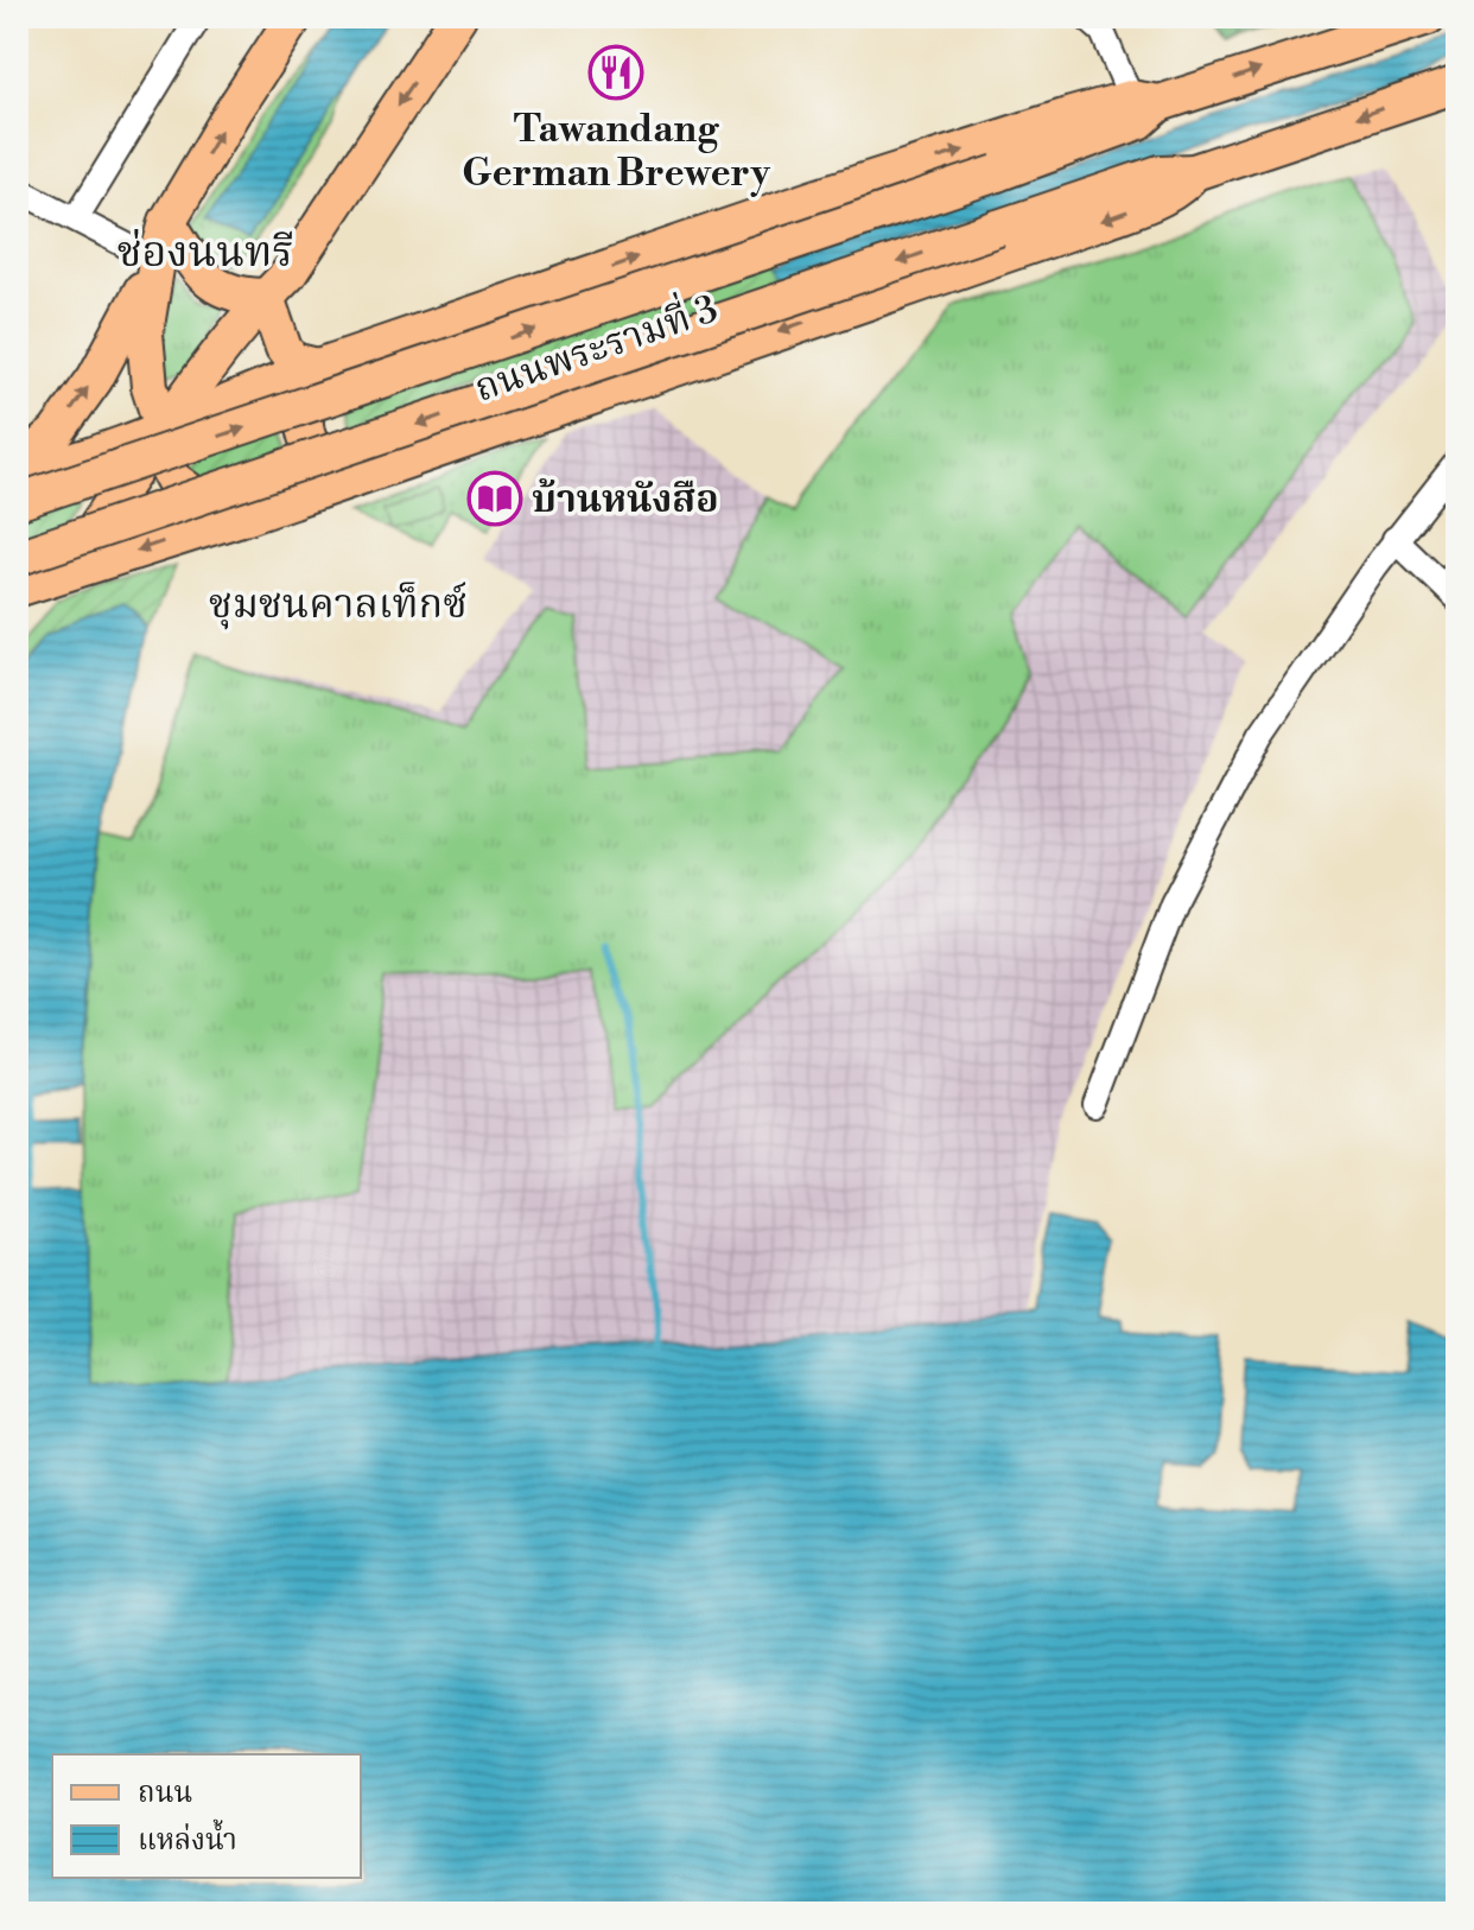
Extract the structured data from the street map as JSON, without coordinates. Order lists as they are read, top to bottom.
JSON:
{
  "streets": {
    "main road": ["ถนนพระรามที่ 3"]
  },
  "districts": ["ช่องนนทรี", "ชุมชนคาลเท็กซ์"],
  "places": {
    "restaurant": ["Tawandang German Brewery"],
    "library": ["บ้านหนังสือ"]
  },
  "legend": ["ถนน", "แหล่งน้ำ"]
}
